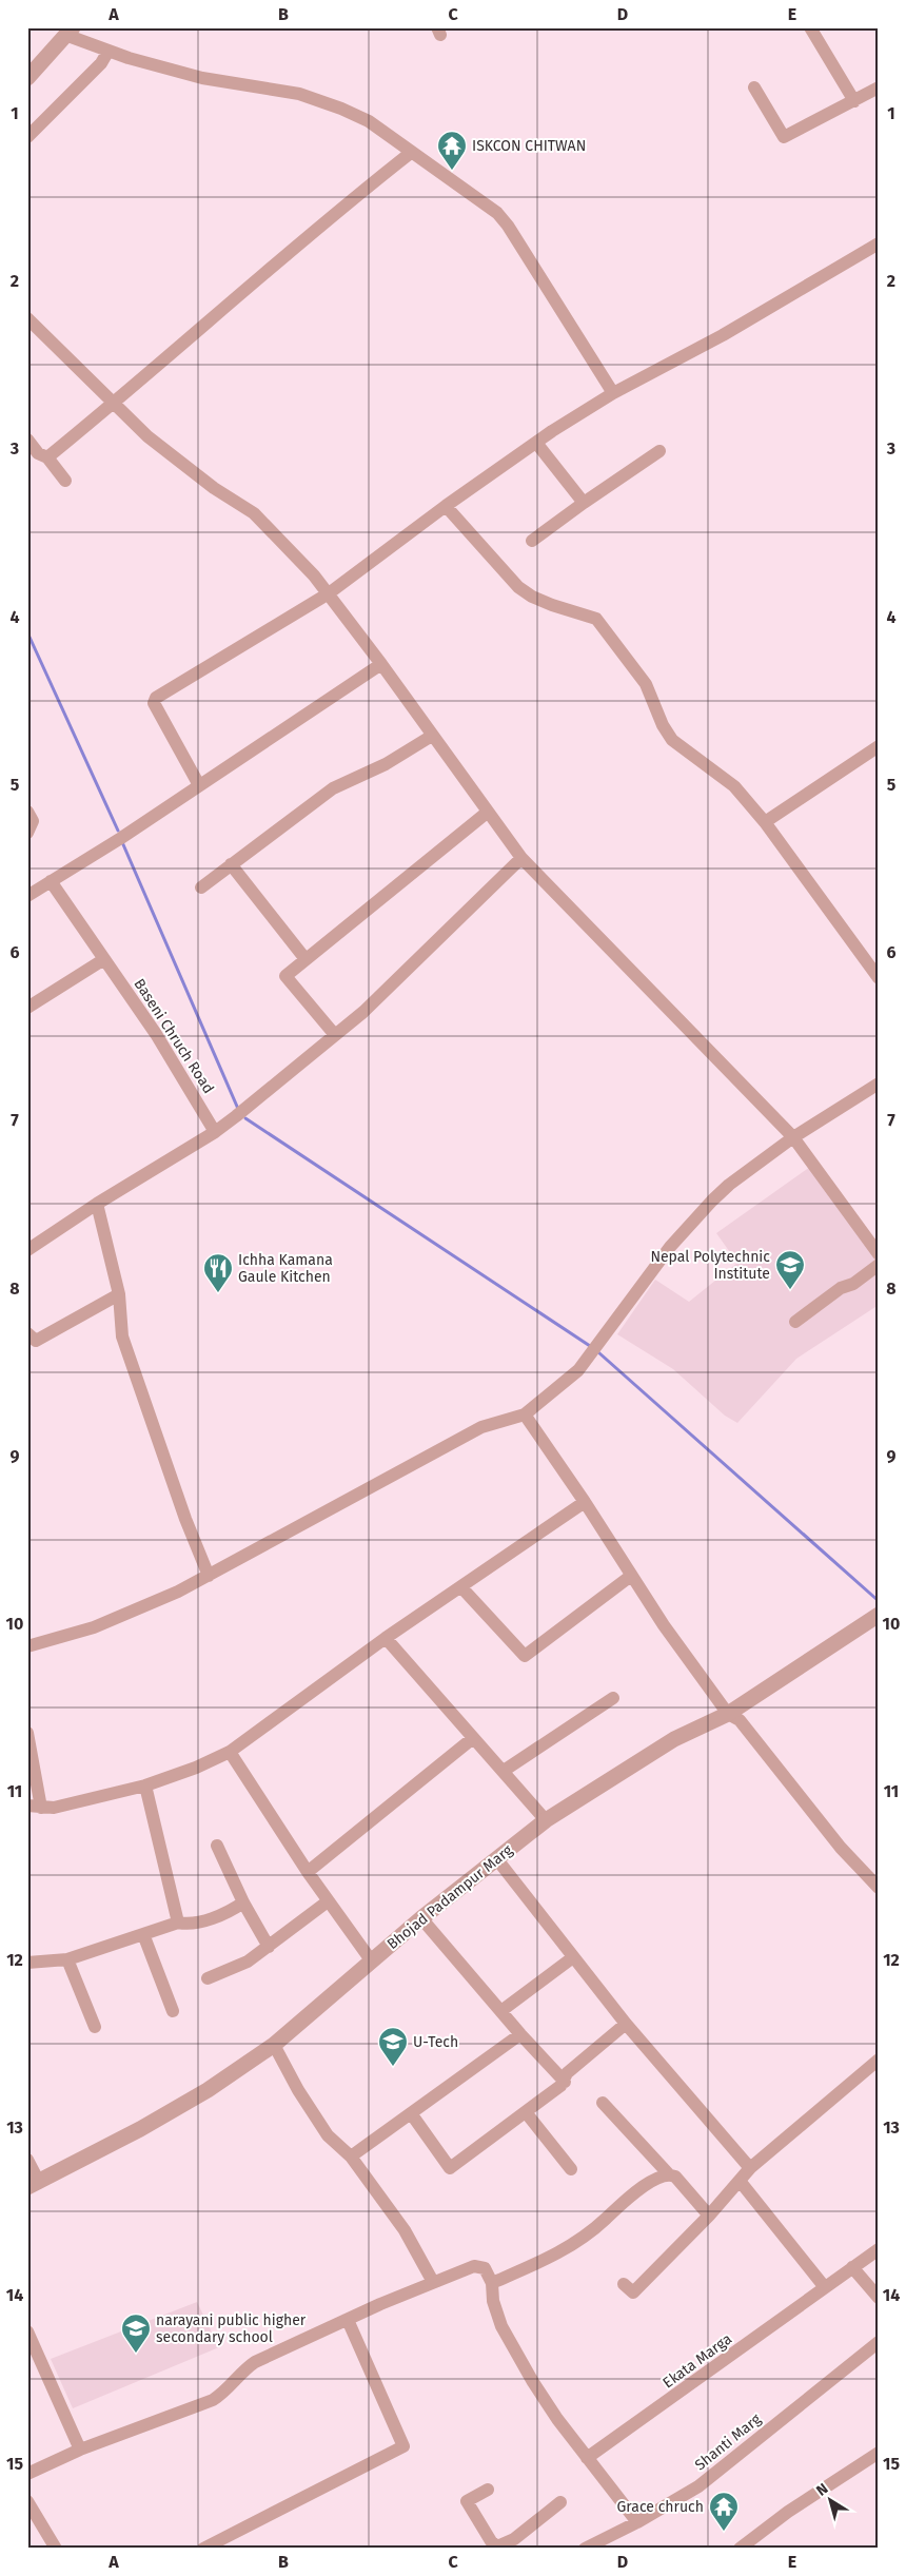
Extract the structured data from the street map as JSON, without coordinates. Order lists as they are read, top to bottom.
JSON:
{
  "streets": {
    "street": [
      "Baseni Chruch Road",
      "Bhojad Padampur Marg",
      "Ekata Marga",
      "Shanti Marg"
    ]
  },
  "places": {
    "temple": ["ISKCON CHITWAN", "Grace chruch"],
    "school or university": ["Nepal Polytechnic Institute", "U-Tech", "narayani public higher secondary school"],
    "restaurant": ["Ichha Kamana Gaule Kitchen"]
  },
  "north": "top left",
  "grid": {
    "columns": [
      "A",
      "B",
      "C",
      "D",
      "E"
    ],
    "rows": [
      "1",
      "2",
      "3",
      "4",
      "5",
      "6",
      "7",
      "8",
      "9",
      "10",
      "11",
      "12",
      "13",
      "14",
      "15"
    ]
  }
}
